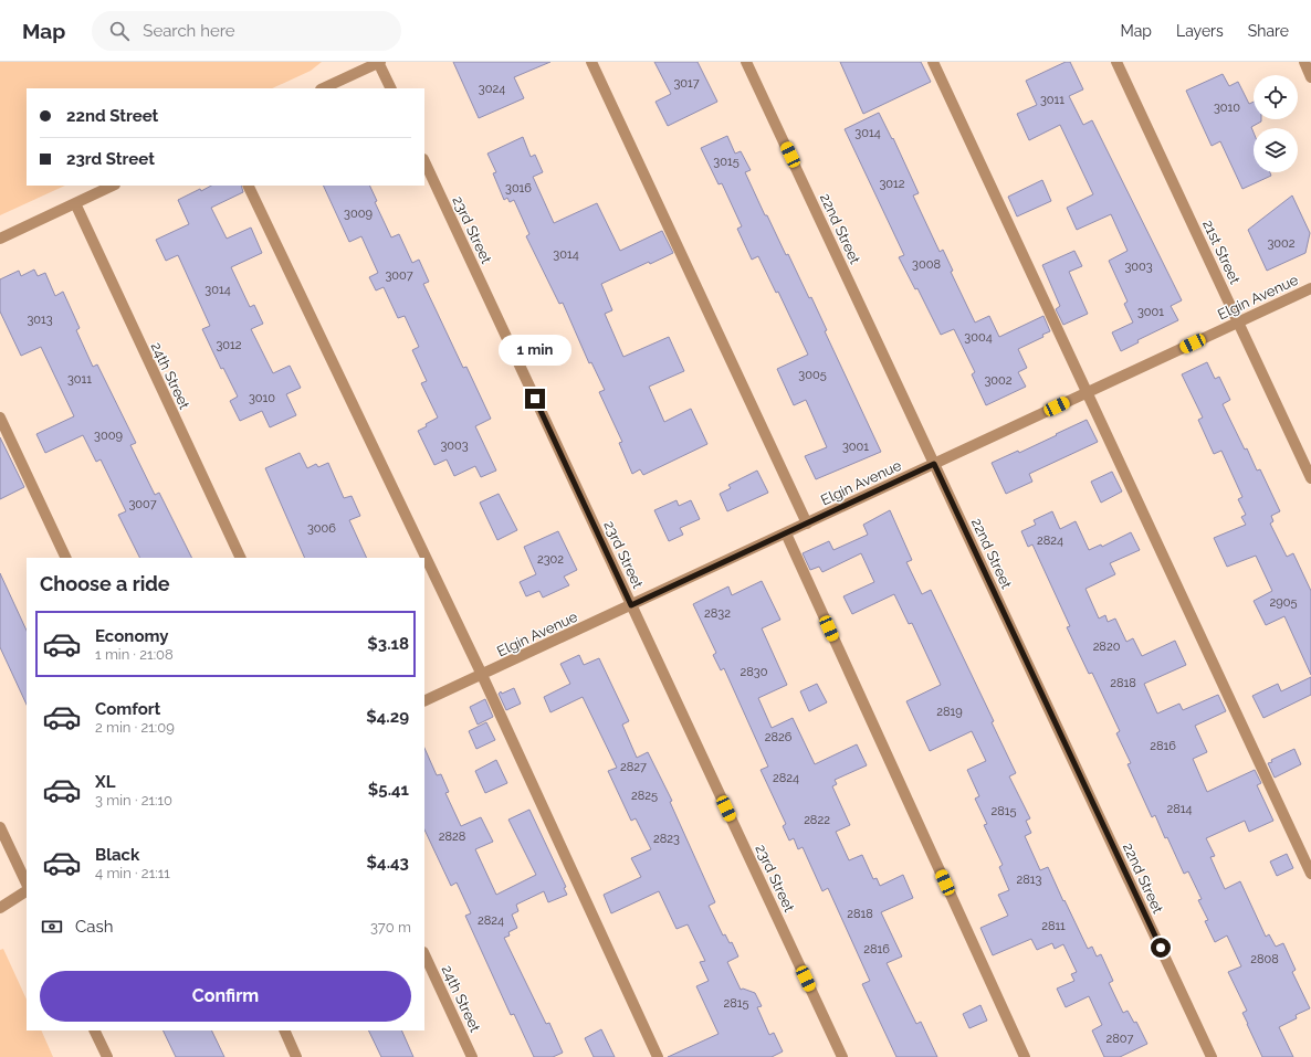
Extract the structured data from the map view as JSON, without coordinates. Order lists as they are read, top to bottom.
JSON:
{
  "streets": {
    "street": [
      "22nd Street",
      "23rd Street",
      "21st Street",
      "Elgin Avenue",
      "24th Street"
    ]
  },
  "crossings": [
    ["22nd Street", "Elgin Avenue"],
    ["23rd Street", "Elgin Avenue"],
    ["21st Street", "Elgin Avenue"]
  ],
  "house_numbers": [
    "3017",
    "3024",
    "3011",
    "3010",
    "3014",
    "3015",
    "3012",
    "3016",
    "3009",
    "3002",
    "3014",
    "3008",
    "3003",
    "3007",
    "3014",
    "3001",
    "3013",
    "3004",
    "3012",
    "3005",
    "3011",
    "3002",
    "3010",
    "3009",
    "3003",
    "3001",
    "3007",
    "3006",
    "2824",
    "2302",
    "2905",
    "2832",
    "2820",
    "2830",
    "2818",
    "2819",
    "2826",
    "2816",
    "2827",
    "2824",
    "2825",
    "2814",
    "2815",
    "2822",
    "2828",
    "2823",
    "2813",
    "2818",
    "2824",
    "2811",
    "2816",
    "2808",
    "2815",
    "2807"
  ],
  "page": {
    "header": "Map",
    "search": "Search here",
    "nav": ["Map", "Layers", "Share"],
    "banner": ["22nd Street", "23rd Street"],
    "bubble": "1 min",
    "heading": "Choose a ride",
    "list": [
      {
        "name": "Economy",
        "note": "1 min · 21:08",
        "value": "$3.18"
      },
      {
        "name": "Comfort",
        "note": "2 min · 21:09",
        "value": "$4.29"
      },
      {
        "name": "XL",
        "note": "3 min · 21:10",
        "value": "$5.41"
      },
      {
        "name": "Black",
        "note": "4 min · 21:11",
        "value": "$4.43"
      }
    ],
    "pay": ["Cash", "370 m"],
    "buttons": "Confirm"
  }
}
